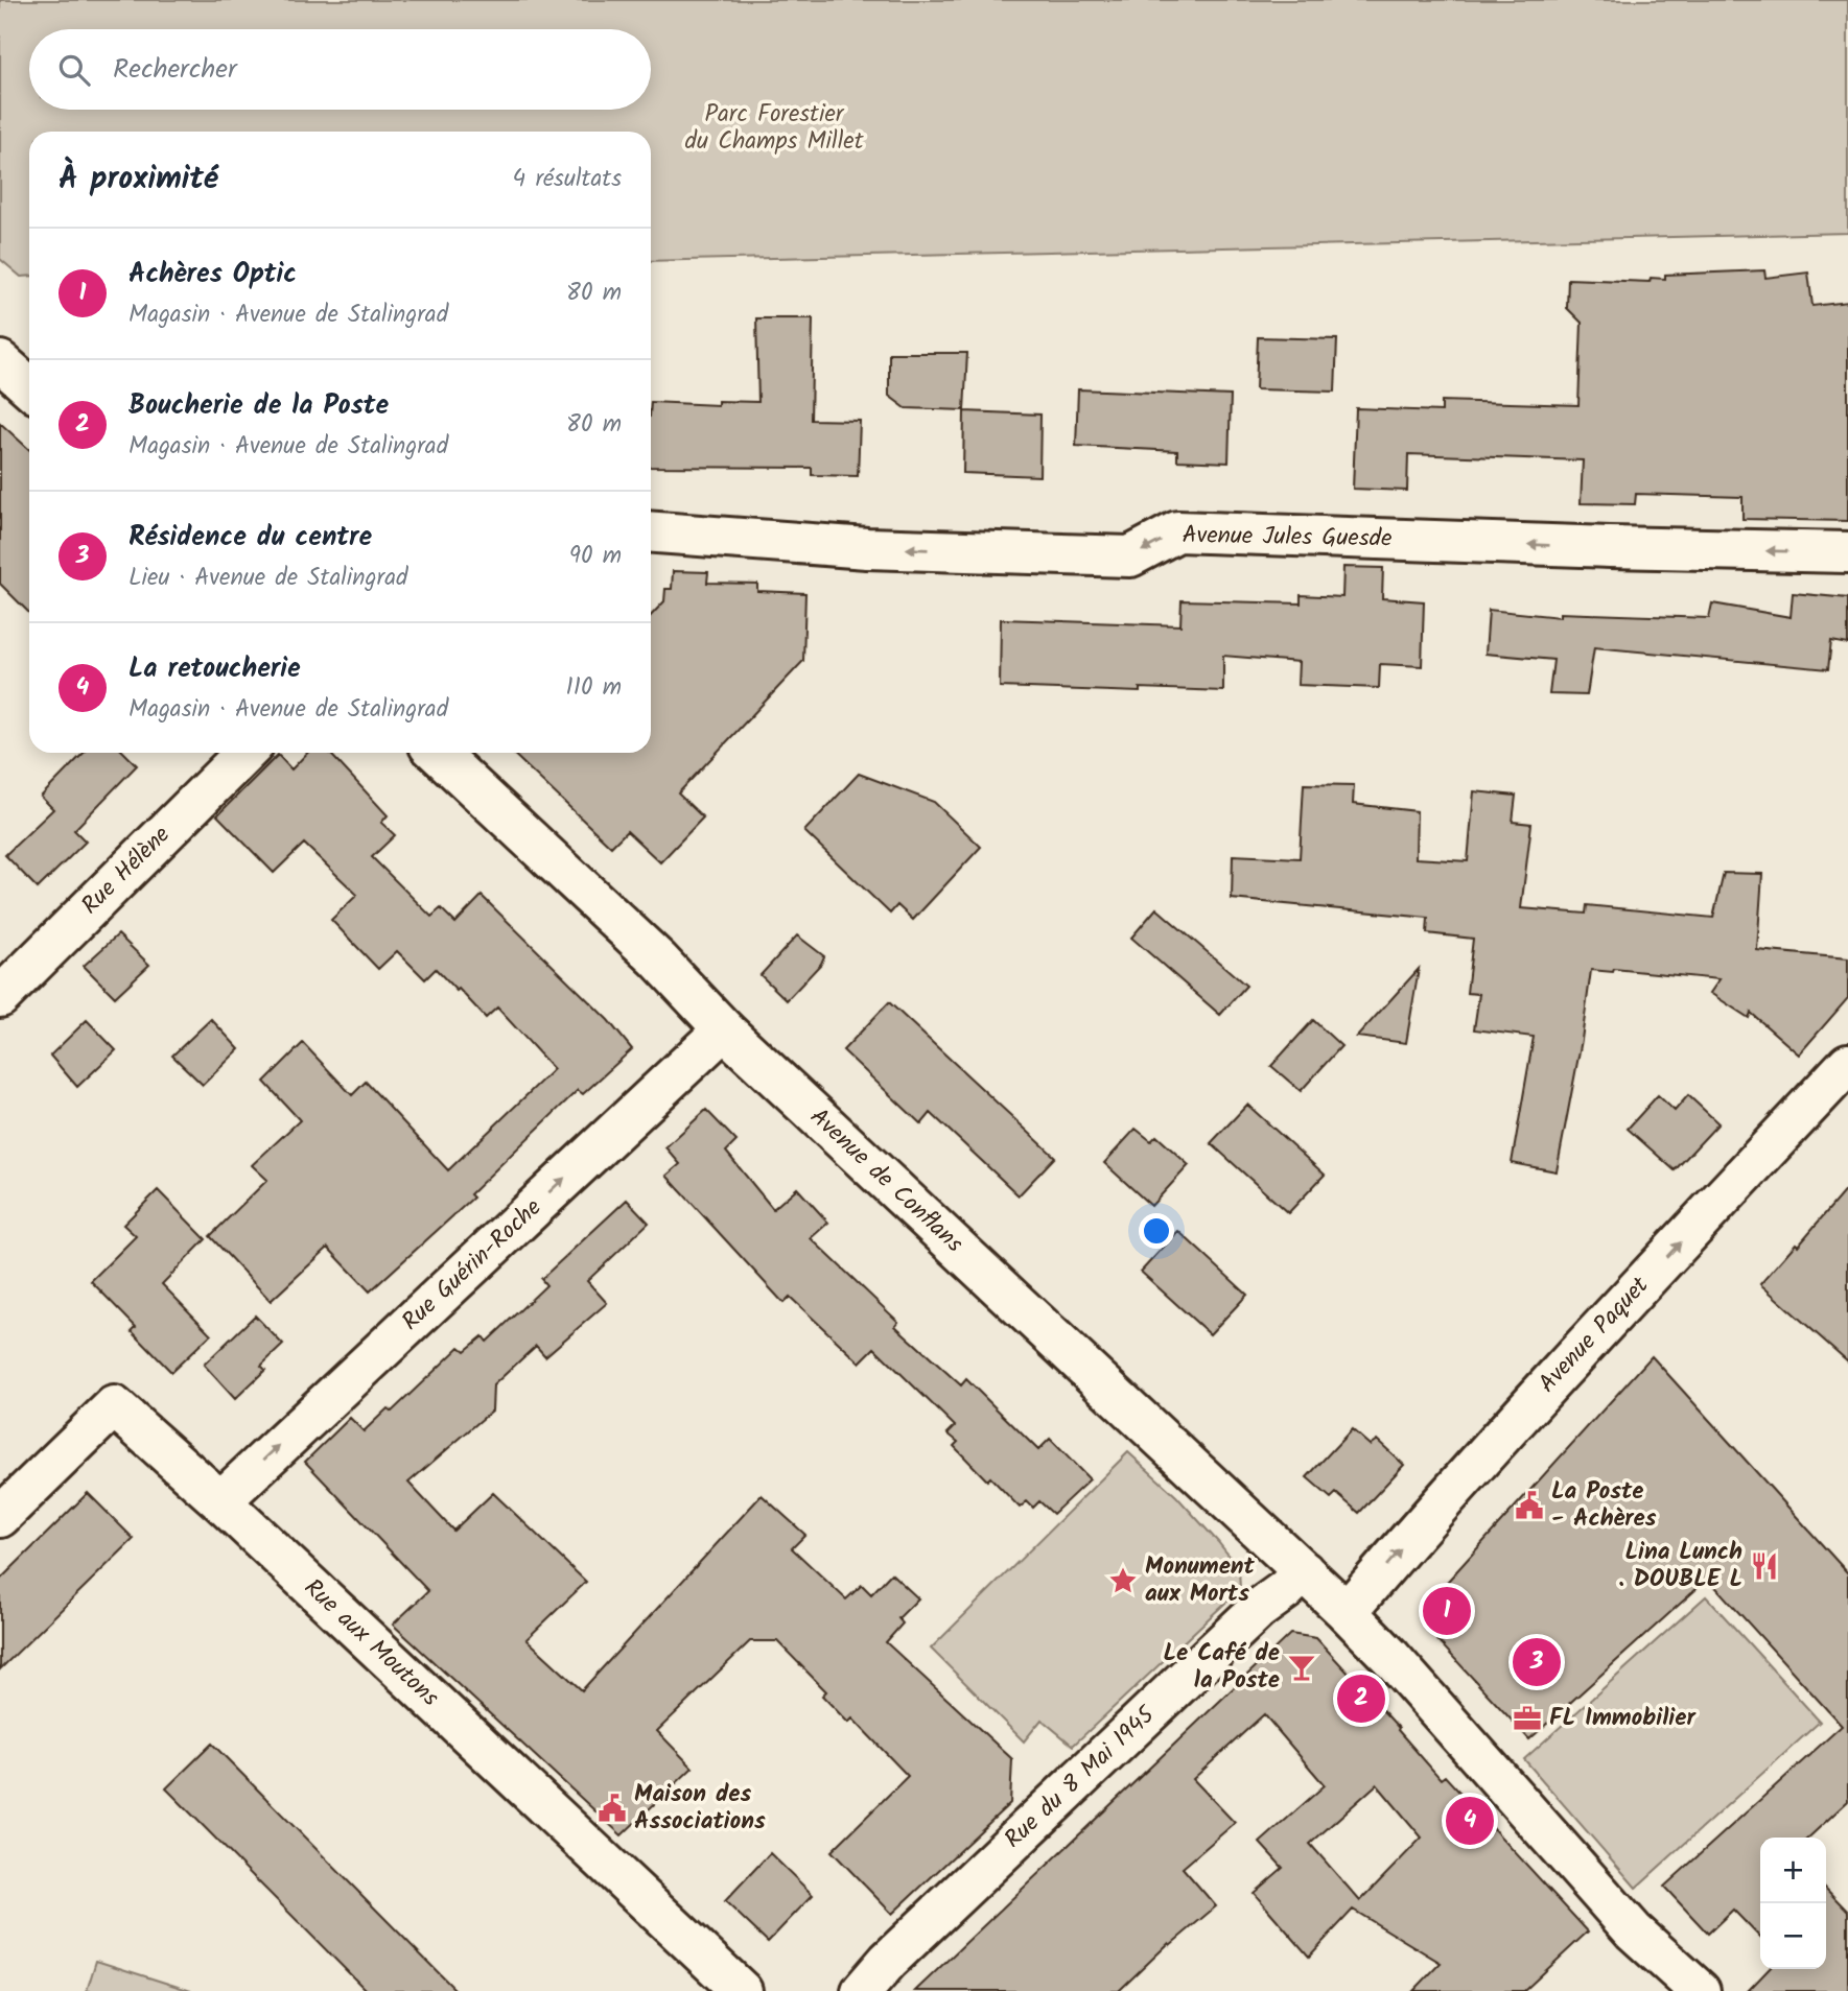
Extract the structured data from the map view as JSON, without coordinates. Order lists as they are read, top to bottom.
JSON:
{
  "streets": {
    "street": [
      "Avenue Jules Guesde",
      "Rue Hélène",
      "Avenue de Conflans",
      "Rue Guérin-Roche",
      "Avenue Paquet",
      "Rue aux Moutons",
      "Rue du 8 Mai 1945"
    ]
  },
  "crossings": [
    ["Avenue de Conflans", "Rue Guérin-Roche"],
    ["Avenue de Conflans", "Avenue Paquet"],
    ["Avenue de Conflans", "Rue du 8 Mai 1945"],
    ["Rue Guérin-Roche", "Rue aux Moutons"]
  ],
  "one_way": ["Avenue Jules Guesde", "Rue Guérin-Roche", "Avenue Paquet"],
  "parks": ["Parc Forestier du Champs Millet"],
  "places": {
    "public building": ["La Poste - Achères", "Maison des Associations"],
    "restaurant": ["Lina Lunch . DOUBLE L"],
    "place": ["Monument aux Morts"],
    "bar": ["Le Café de la Poste"],
    "office": ["FL Immobilier"]
  },
  "page": {
    "search": "Rechercher",
    "heading": ["À proximité", "4 résultats"],
    "list": [
      {
        "mark": "1",
        "name": "Achères Optic",
        "note": "Magasin · Avenue de Stalingrad",
        "value": "80 m"
      },
      {
        "mark": "2",
        "name": "Boucherie de la Poste",
        "note": "Magasin · Avenue de Stalingrad",
        "value": "80 m"
      },
      {
        "mark": "3",
        "name": "Résidence du centre",
        "note": "Lieu · Avenue de Stalingrad",
        "value": "90 m"
      },
      {
        "mark": "4",
        "name": "La retoucherie",
        "note": "Magasin · Avenue de Stalingrad",
        "value": "110 m"
      }
    ],
    "pins": [
      "1",
      "3",
      "2",
      "4"
    ],
    "map_buttons": ["+", "−"]
  }
}
